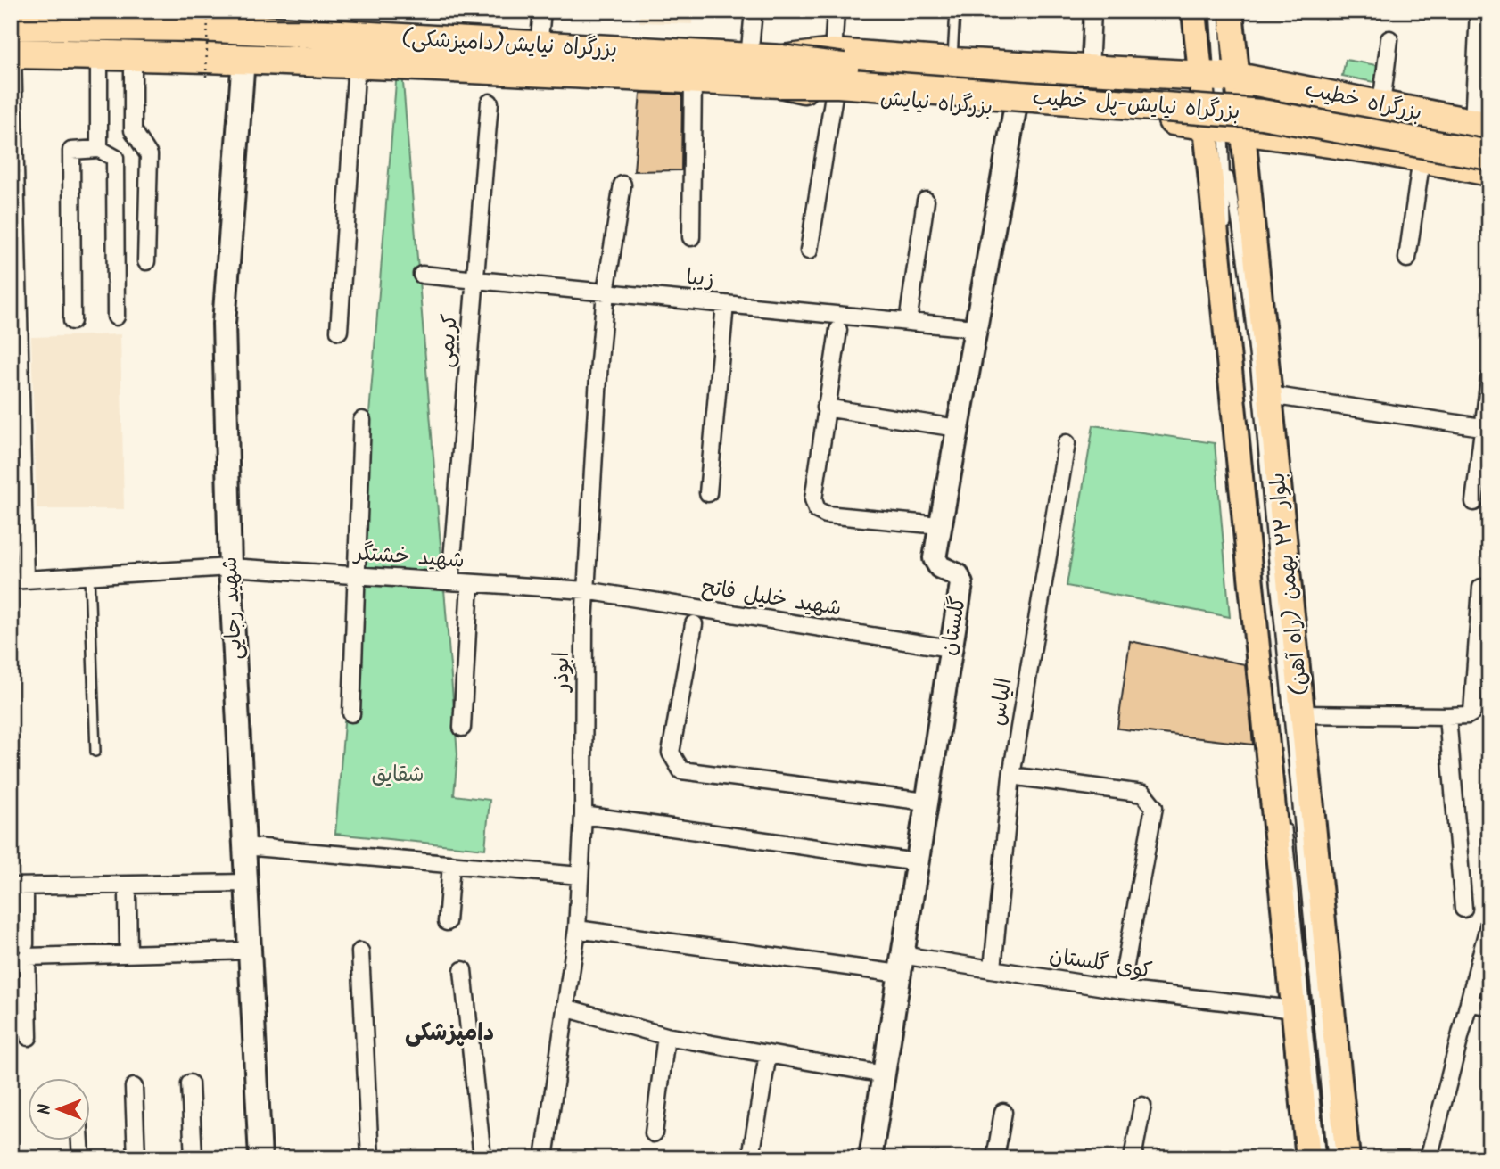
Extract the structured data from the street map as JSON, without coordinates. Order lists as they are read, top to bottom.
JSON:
{
  "streets": {
    "highway": [
      "بزرگراه نیایش(دامپزشکی)",
      "بزرگراه خطیب",
      "بزرگراه نیایش",
      "بزرگراه نیایش-پل خطیب"
    ],
    "main road": ["بلوار ۲۲ بهمن (راه آهن)", "شهید رجایی", "گلستان"],
    "street": [
      "زیبا",
      "کریمی",
      "شهید خشتگر",
      "شهید خلیل فاتح",
      "ابوذر",
      "الیاس",
      "کوی گلستان"
    ]
  },
  "crossings": [
    ["بزرگراه نیایش(دامپزشکی)", "بزرگراه نیایش"],
    ["بزرگراه نیایش(دامپزشکی)", "بزرگراه نیایش-پل خطیب"],
    ["بزرگراه نیایش(دامپزشکی)", "شهید رجایی"],
    ["بزرگراه خطیب", "بزرگراه نیایش"],
    ["بزرگراه خطیب", "بزرگراه نیایش-پل خطیب"],
    ["بزرگراه خطیب", "بلوار ۲۲ بهمن (راه آهن)"],
    ["بزرگراه نیایش", "بزرگراه نیایش-پل خطیب"],
    ["بزرگراه نیایش", "بلوار ۲۲ بهمن (راه آهن)"],
    ["بزرگراه نیایش", "گلستان"],
    ["زیبا", "کریمی"],
    ["زیبا", "گلستان"],
    ["زیبا", "ابوذر"],
    ["کریمی", "شهید خشتگر"],
    ["شهید خشتگر", "شهید خلیل فاتح"],
    ["شهید خشتگر", "شهید رجایی"],
    ["شهید خشتگر", "ابوذر"],
    ["بلوار ۲۲ بهمن (راه آهن)", "کوی گلستان"],
    ["شهید خلیل فاتح", "گلستان"],
    ["شهید خلیل فاتح", "ابوذر"],
    ["گلستان", "کوی گلستان"],
    ["ابوذر", "کوی گلستان"],
    ["الیاس", "کوی گلستان"]
  ],
  "districts": ["دامپزشکی"],
  "parks": ["شقایق"],
  "north": "left"
}
